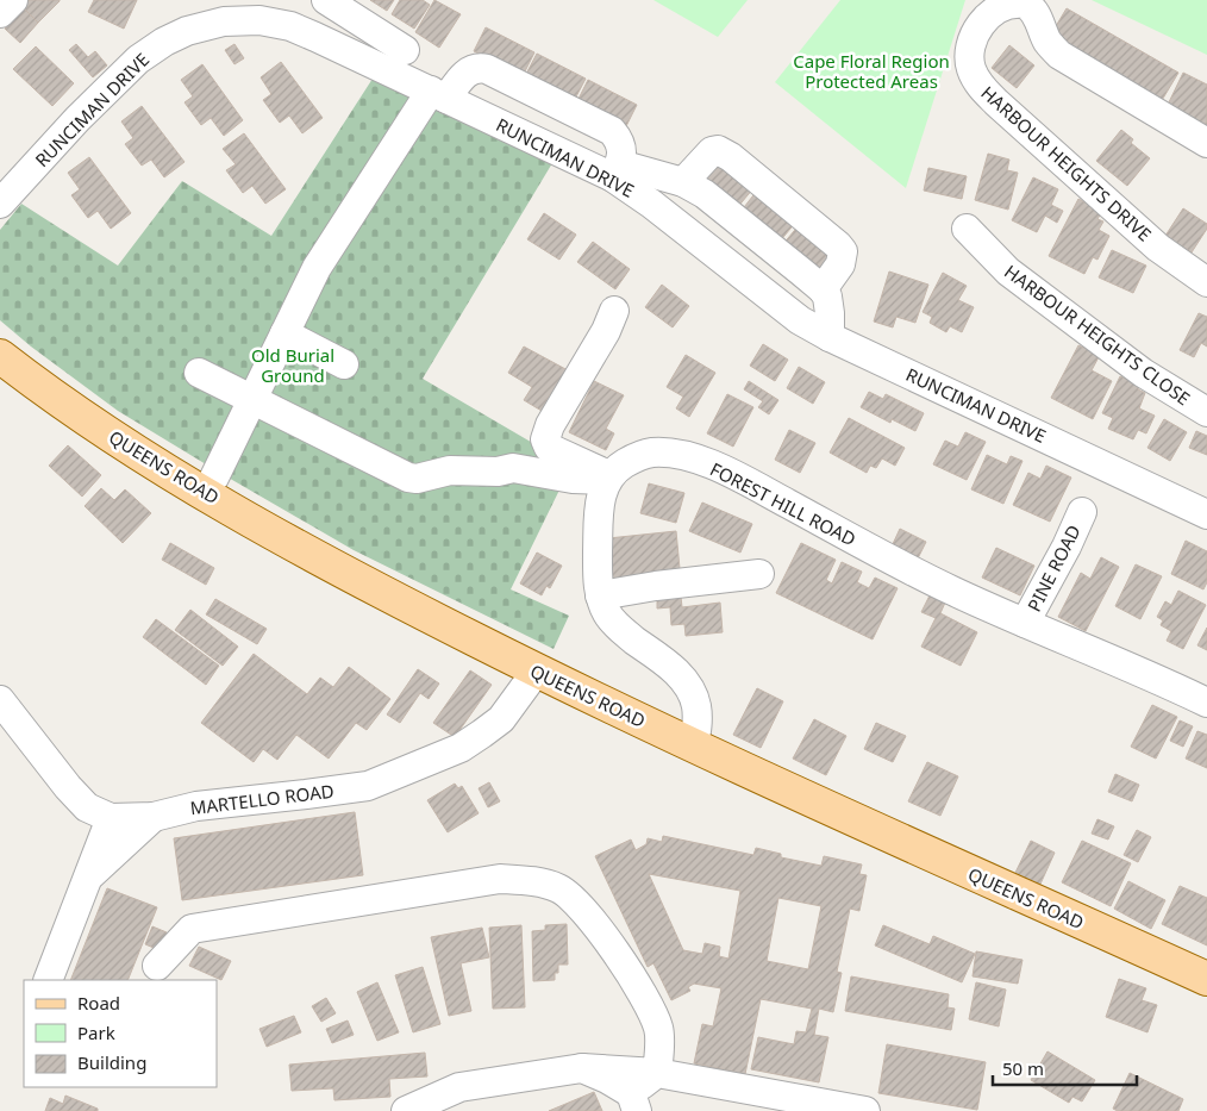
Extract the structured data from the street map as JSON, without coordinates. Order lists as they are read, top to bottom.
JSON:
{
  "streets": {
    "main road": ["QUEENS ROAD"],
    "street": [
      "RUNCIMAN DRIVE",
      "HARBOUR HEIGHTS DRIVE",
      "HARBOUR HEIGHTS CLOSE",
      "FOREST HILL ROAD",
      "PINE ROAD",
      "MARTELLO ROAD"
    ]
  },
  "crossings": [
    ["QUEENS ROAD", "MARTELLO ROAD"],
    ["FOREST HILL ROAD", "PINE ROAD"]
  ],
  "parks": ["Cape Floral Region Protected Areas", "Old Burial Ground"],
  "legend": ["Road", "Park", "Building"],
  "scale_bar": "50 m"
}
